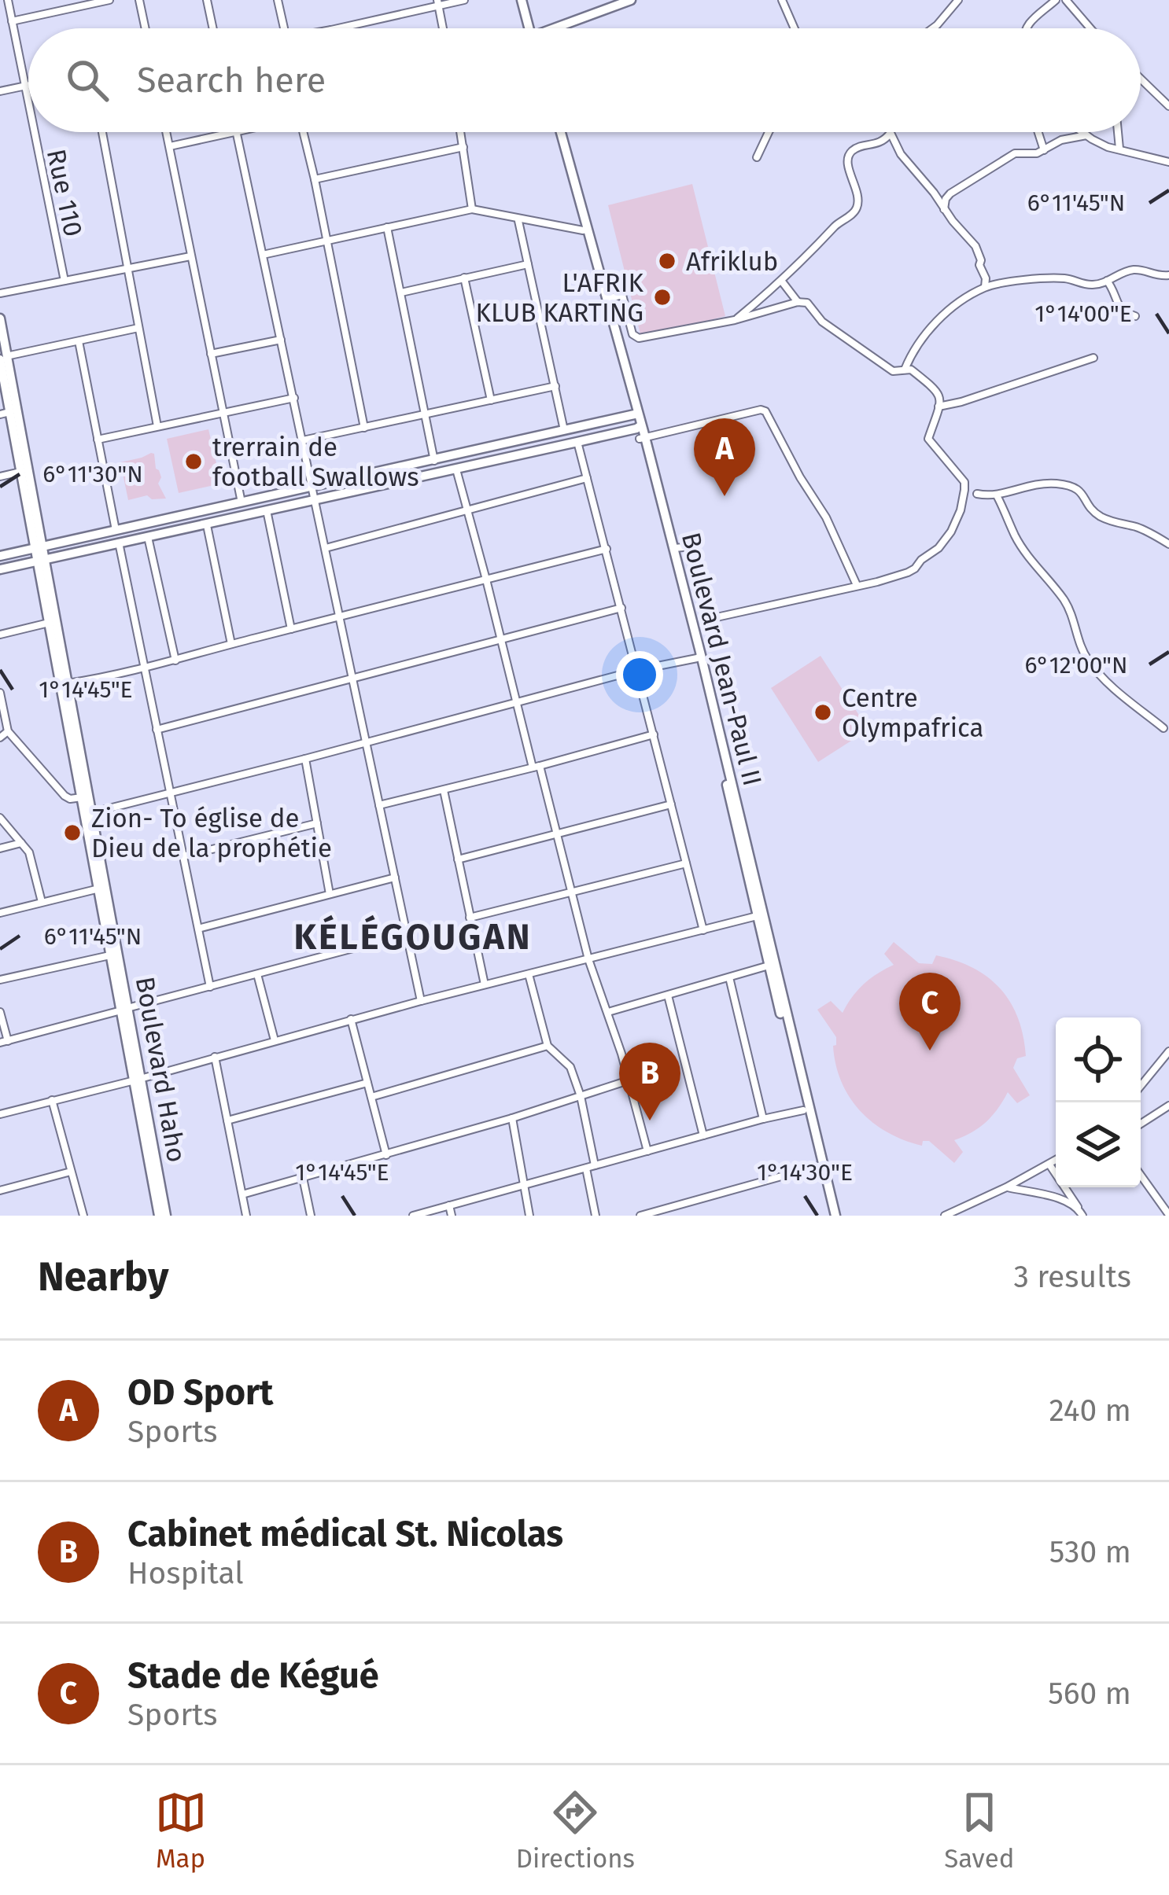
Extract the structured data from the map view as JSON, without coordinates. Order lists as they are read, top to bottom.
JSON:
{
  "streets": {
    "main road": ["Boulevard Jean-Paul II", "Boulevard Haho"],
    "street": ["Rue 110"]
  },
  "districts": ["KÉLÉGOUGAN"],
  "places": [
    "Afriklub",
    "L'AFRIK KLUB KARTING",
    "trerrain de football Swallows",
    "Centre Olympafrica",
    "Zion- To église de Dieu de la prophétie"
  ],
  "page": {
    "search": "Search here",
    "pins": ["A", "C", "B"],
    "heading": ["Nearby", "3 results"],
    "list": [
      {
        "mark": "A",
        "name": "OD Sport",
        "note": "Sports",
        "value": "240 m"
      },
      {
        "mark": "B",
        "name": "Cabinet médical St. Nicolas",
        "note": "Hospital",
        "value": "530 m"
      },
      {
        "mark": "C",
        "name": "Stade de Kégué",
        "note": "Sports",
        "value": "560 m"
      }
    ],
    "nav": ["Map", "Directions", "Saved"]
  },
  "coordinates": [
    "6°11'45\"N",
    "1°14'00\"E",
    "6°11'30\"N",
    "6°12'00\"N",
    "1°14'45\"E",
    "1°14'30\"E"
  ]
}
